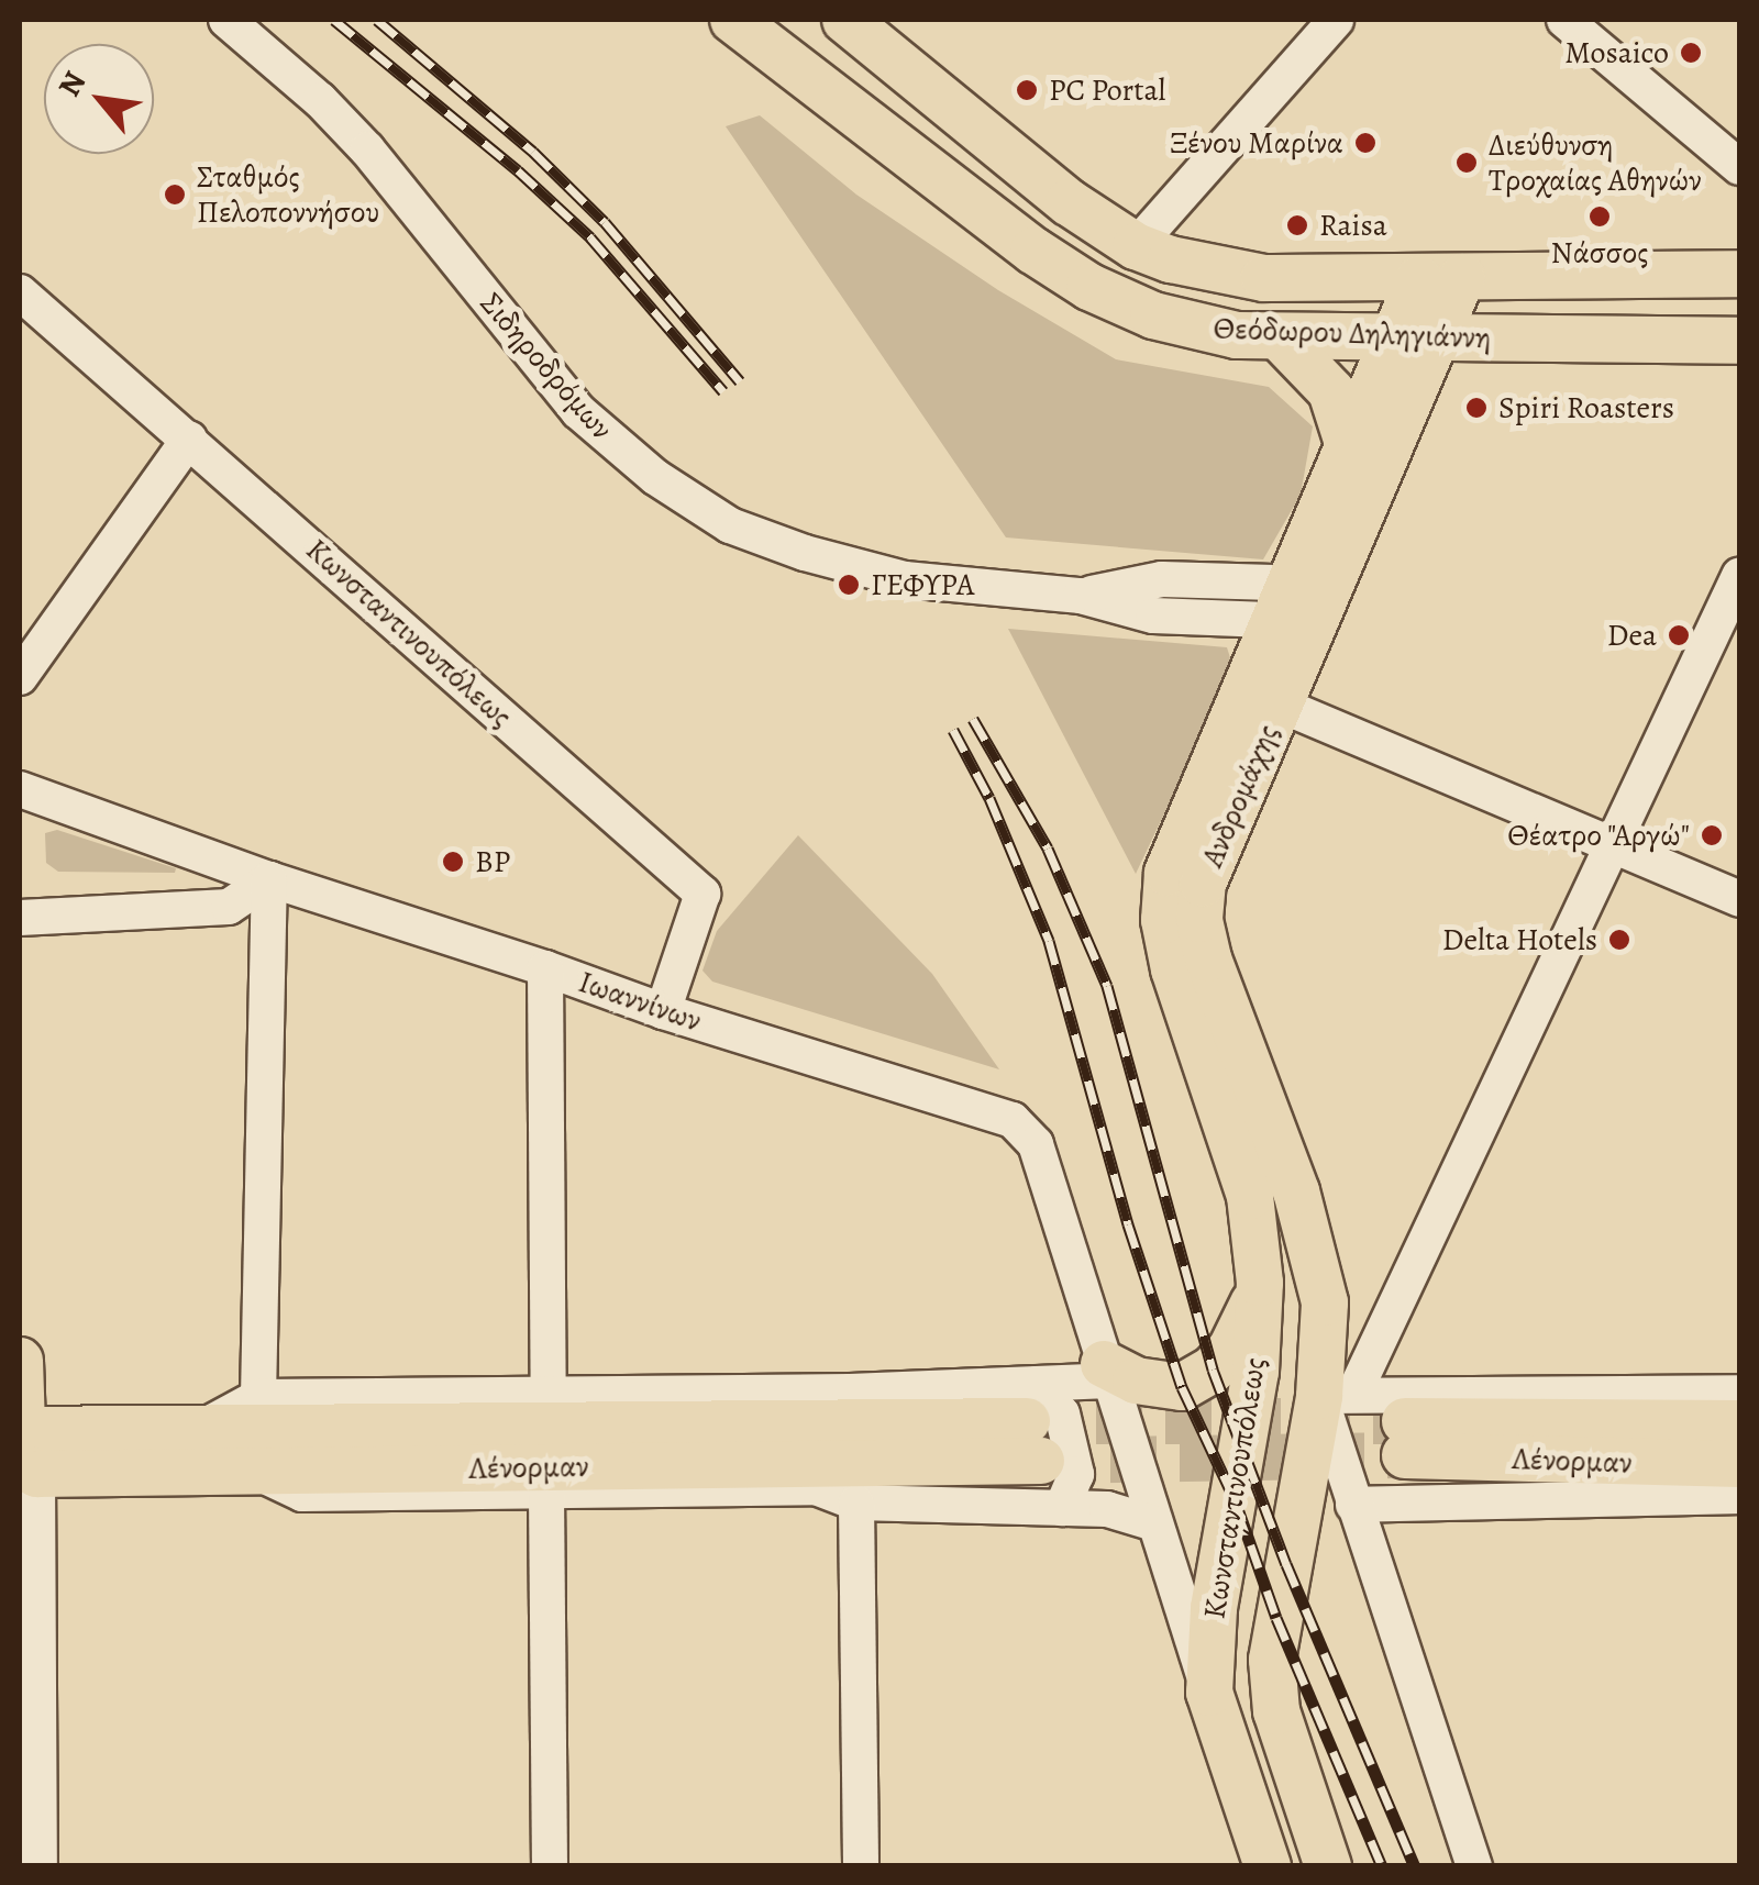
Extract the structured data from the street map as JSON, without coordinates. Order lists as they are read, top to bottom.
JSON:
{
  "streets": {
    "main road": [
      "Θεόδωρου Δηληγιάννη",
      "Κωνσταντινουπόλεως",
      "Ανδρομάχης",
      "Λένορμαν"
    ],
    "street": ["Σιδηροδρόμων", "Ιωαννίνων"]
  },
  "crossings": [
    ["Θεόδωρου Δηληγιάννη", "Ανδρομάχης"],
    ["Σιδηροδρόμων", "Ανδρομάχης"],
    ["Κωνσταντινουπόλεως", "Ανδρομάχης"],
    ["Κωνσταντινουπόλεως", "Ιωαννίνων"]
  ],
  "places": [
    "Mosaico",
    "PC Portal",
    "Ξένου Μαρίνα",
    "Διεύθυνση Τροχαίας Αθηνών",
    "Σταθμός Πελοποννήσου",
    "Νάσσος",
    "Raisa",
    "Spiri Roasters",
    "ΓΕΦΥΡΑ",
    "Dea",
    "Θέατρο \"Αργώ\"",
    "BP",
    "Delta Hotels"
  ],
  "north": "top left"
}
